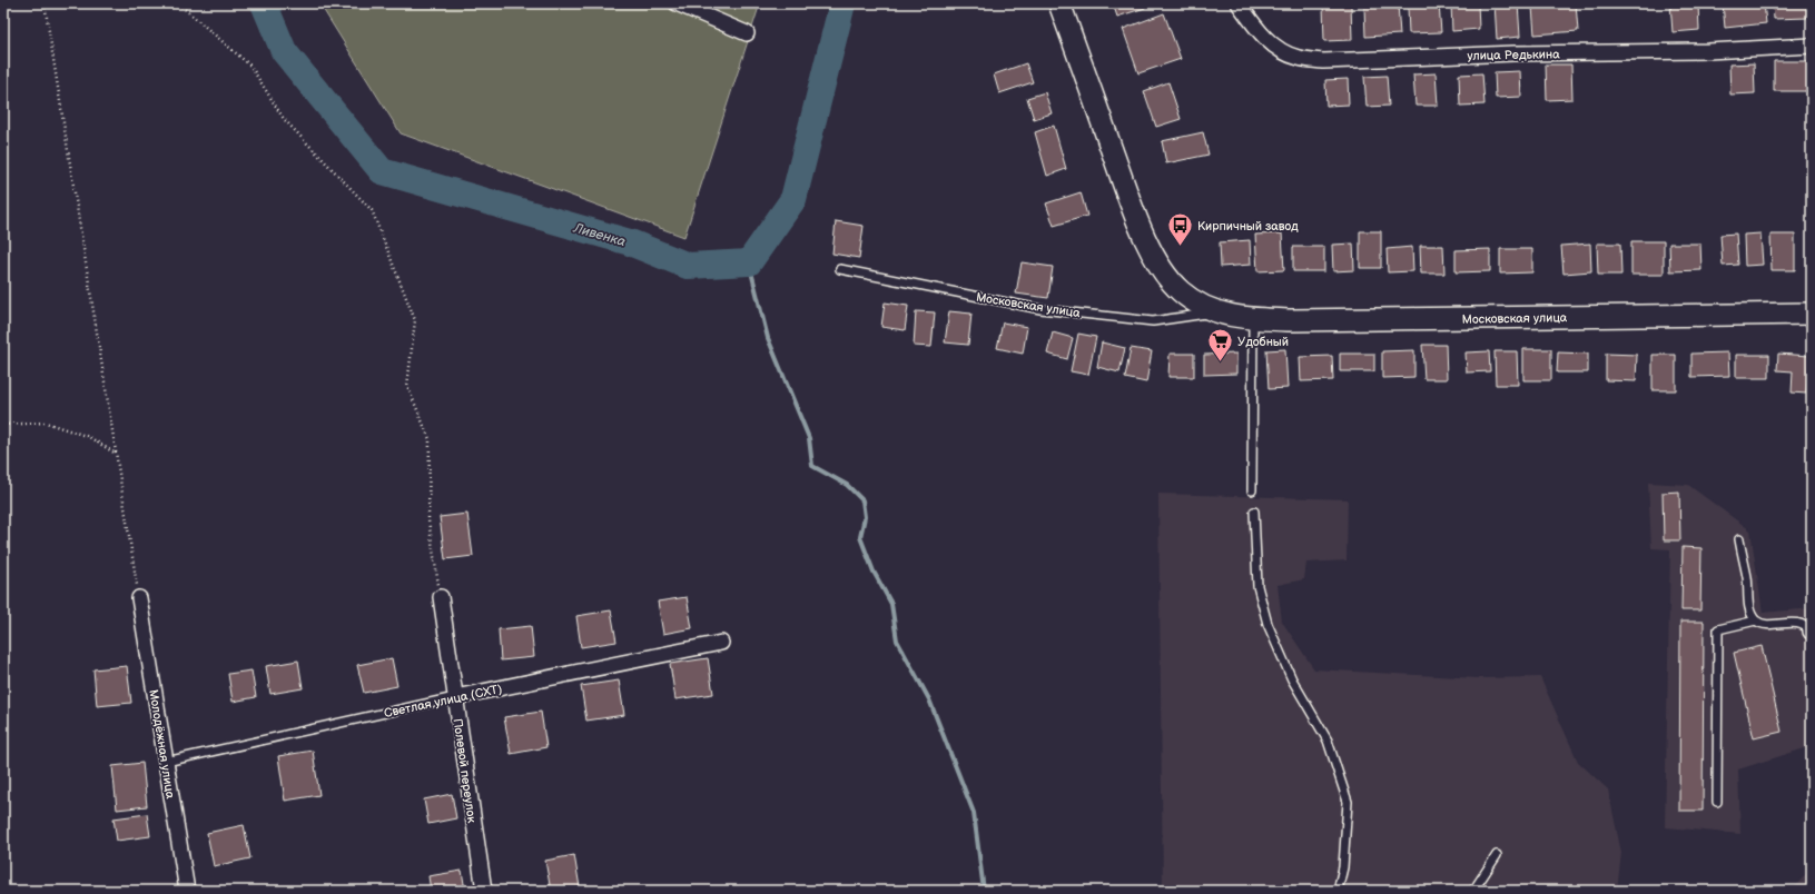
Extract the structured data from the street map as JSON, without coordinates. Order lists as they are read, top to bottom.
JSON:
{
  "streets": {
    "street": [
      "улица Редькина",
      "Московская улица",
      "Светлая улица (СХТ)",
      "Молодёжная улица",
      "Полевой переулок"
    ]
  },
  "crossings": [
    ["Светлая улица (СХТ)", "Молодёжная улица"],
    ["Светлая улица (СХТ)", "Полевой переулок"]
  ],
  "water": ["Ливенка"],
  "places": {
    "bus stop": ["Кирпичный завод"],
    "supermarket": ["Удобный"]
  }
}
